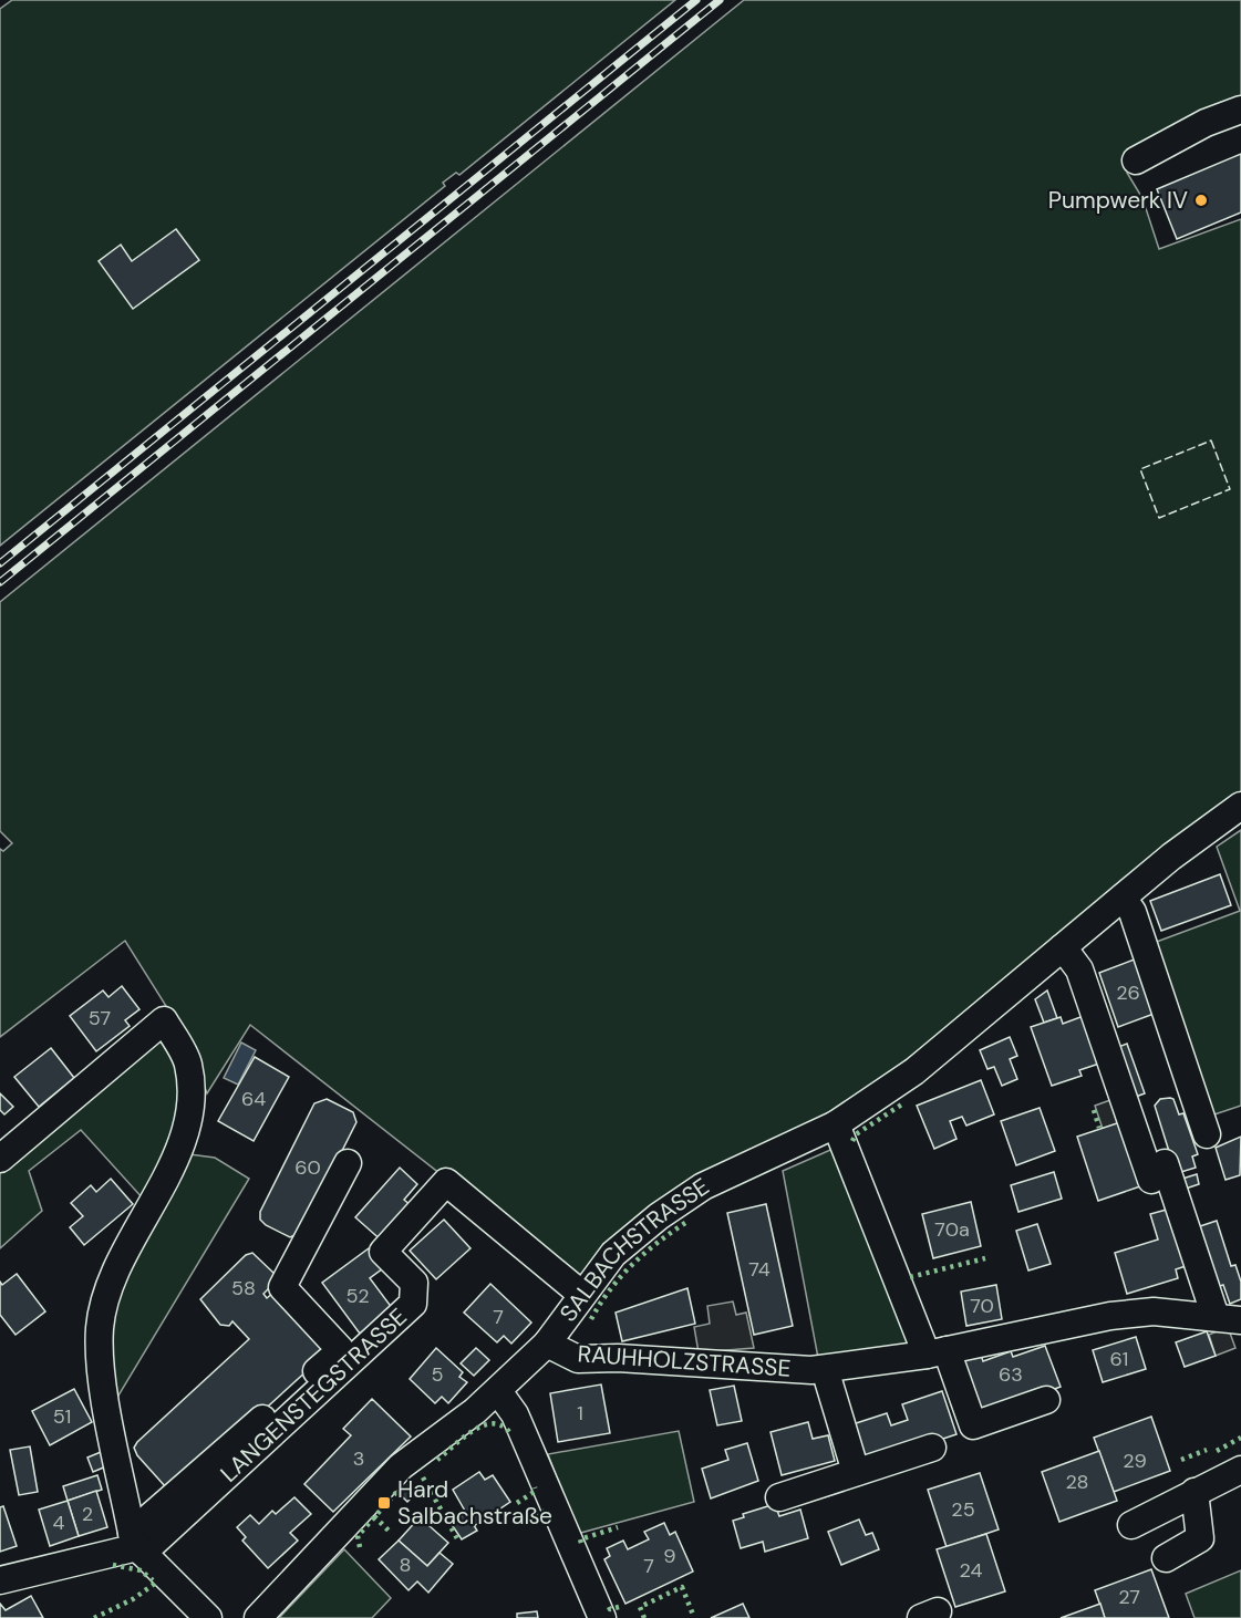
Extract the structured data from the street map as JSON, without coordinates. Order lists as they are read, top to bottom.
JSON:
{
  "streets": {
    "street": ["SALBACHSTRASSE", "RAUHHOLZSTRASSE", "LANGENSTEGSTRASSE"]
  },
  "crossings": [
    ["SALBACHSTRASSE", "RAUHHOLZSTRASSE"],
    ["SALBACHSTRASSE", "LANGENSTEGSTRASSE"]
  ],
  "places": {
    "other": ["Pumpwerk IV"],
    "transit": ["Hard Salbachstraße"]
  },
  "house_numbers": [
    "26",
    "57",
    "64",
    "60",
    "70a",
    "74",
    "58",
    "52",
    "70",
    "7",
    "61",
    "5",
    "63",
    "1",
    "51",
    "3",
    "29",
    "28",
    "25",
    "2",
    "4",
    "9",
    "8",
    "7",
    "24",
    "27"
  ]
}
